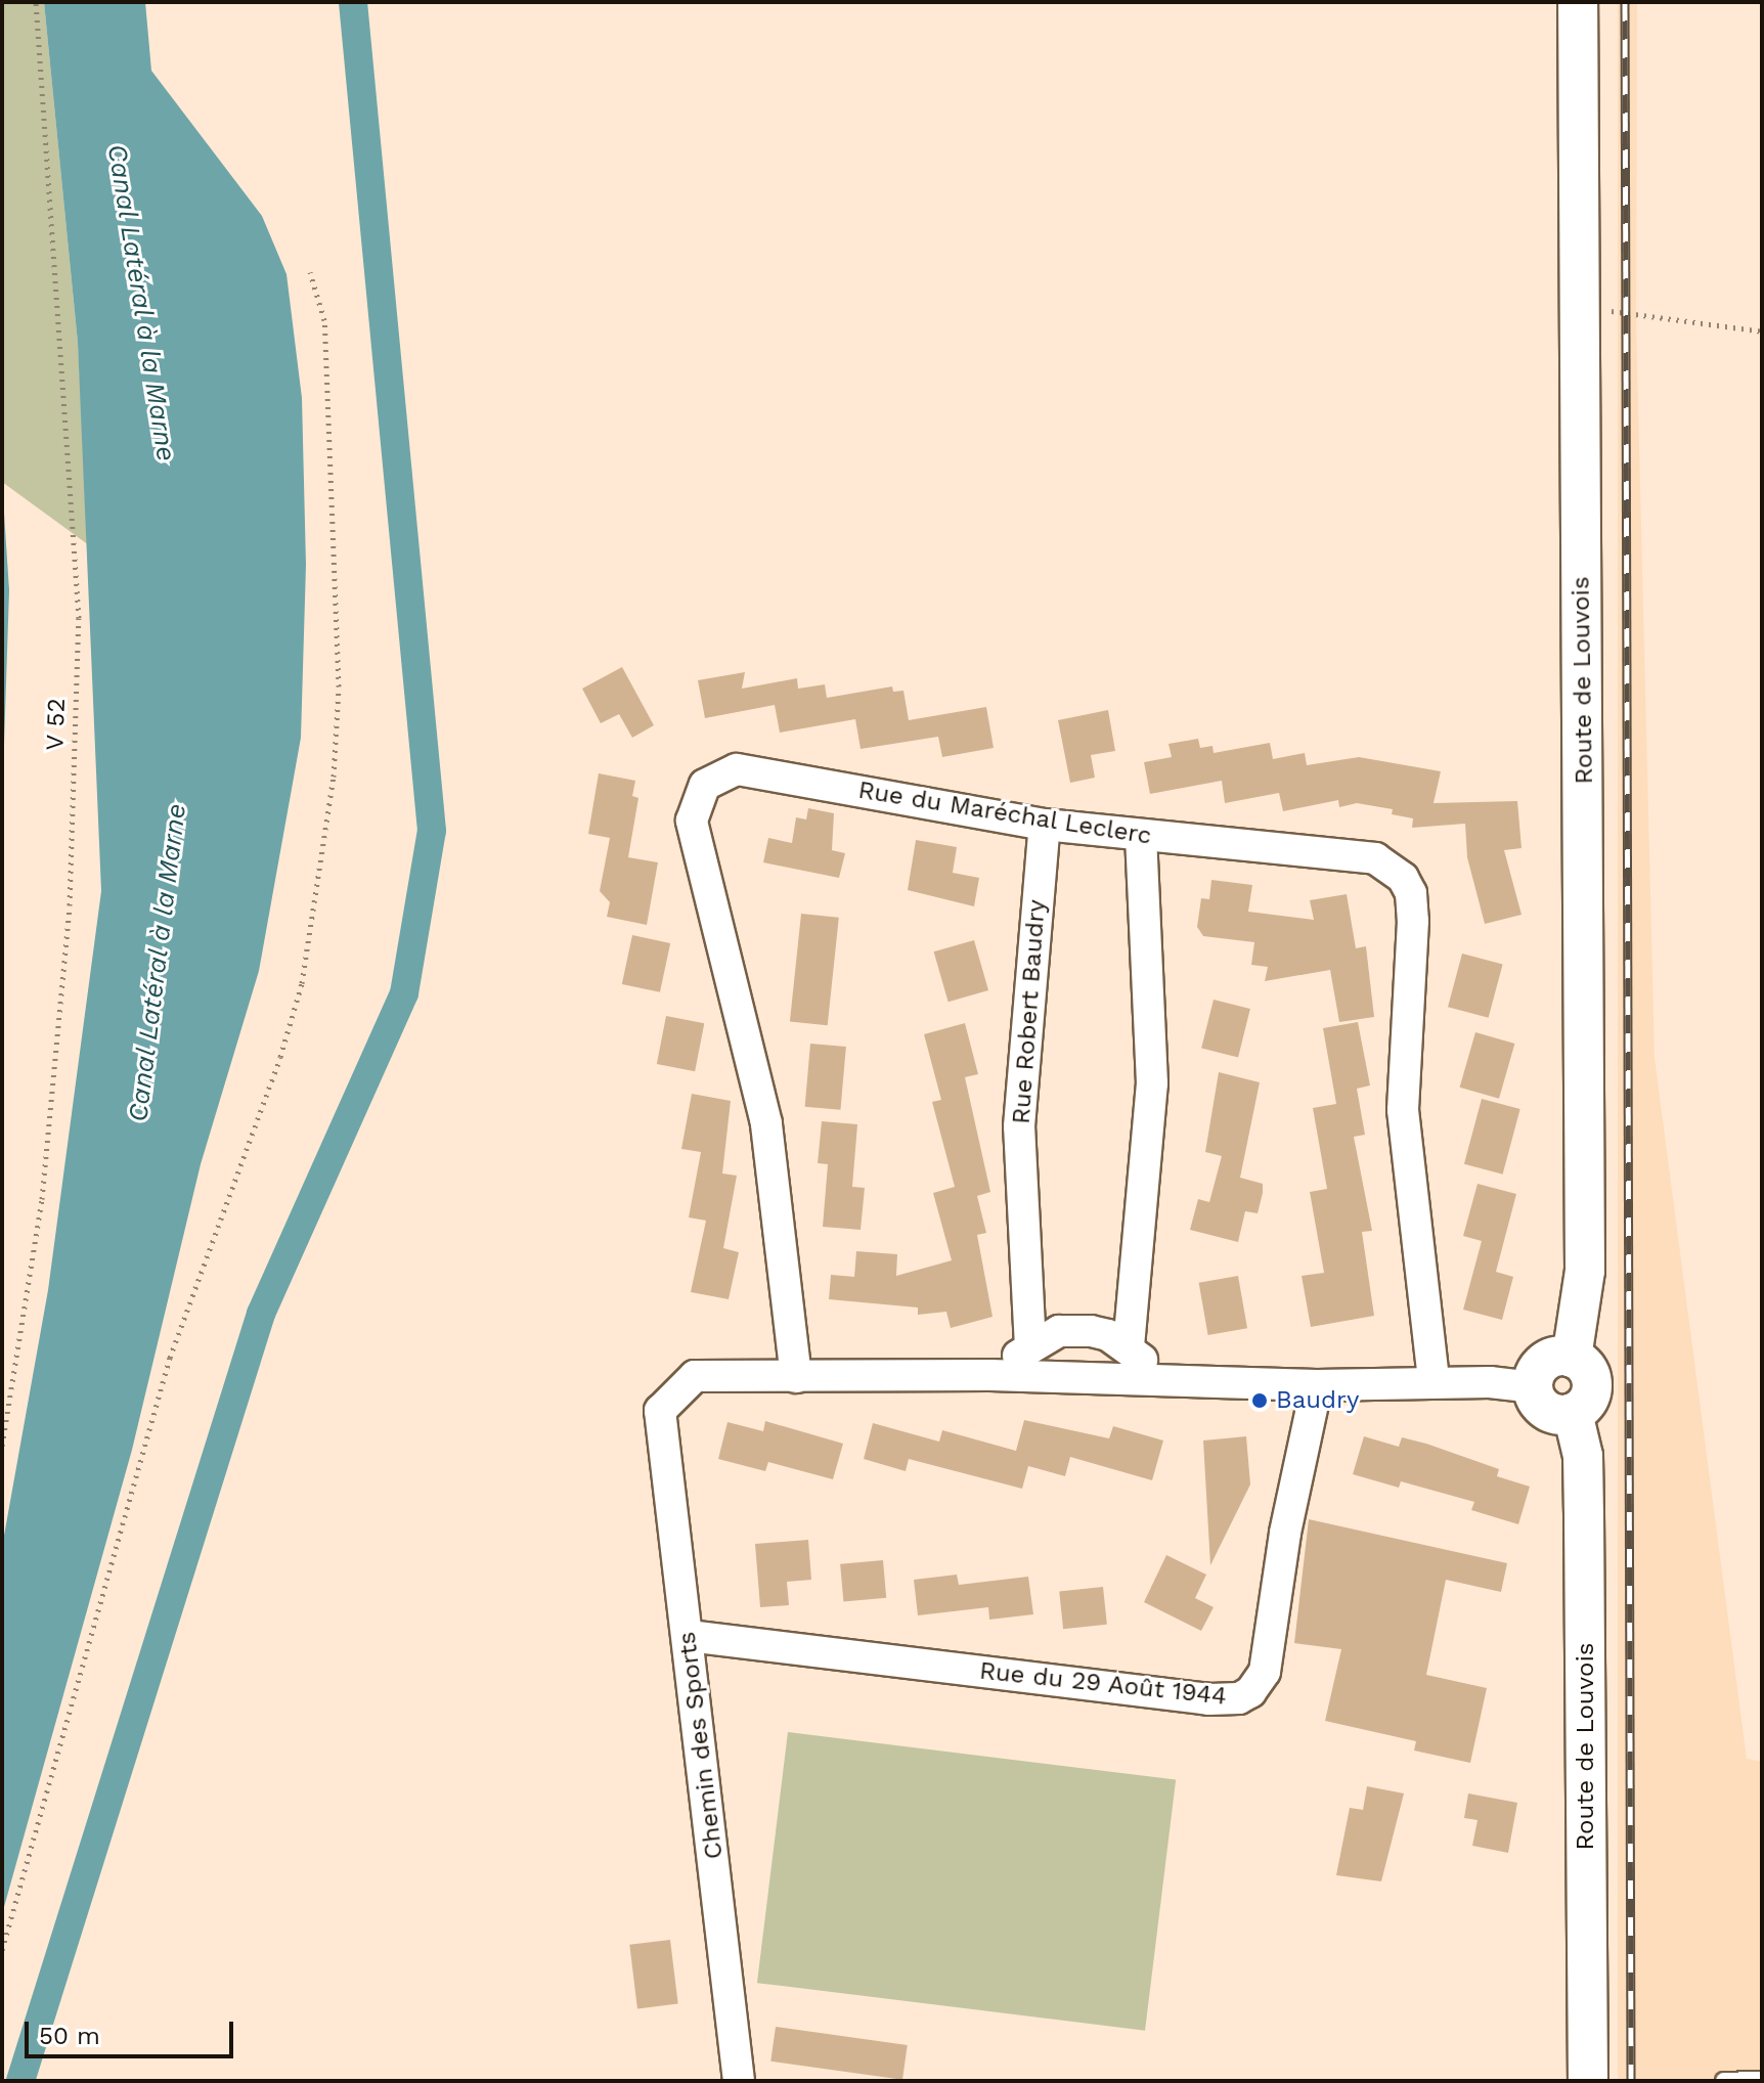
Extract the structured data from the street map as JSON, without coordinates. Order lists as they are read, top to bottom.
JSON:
{
  "streets": {
    "street": [
      "Route de Louvois",
      "Rue du Maréchal Leclerc",
      "Rue Robert Baudry",
      "Rue du 29 Août 1944",
      "Chemin des Sports"
    ],
    "path": ["V 52"]
  },
  "crossings": [
    ["Rue du Maréchal Leclerc", "Rue Robert Baudry"],
    ["Rue du Maréchal Leclerc", "Chemin des Sports"],
    ["Rue du 29 Août 1944", "Chemin des Sports"]
  ],
  "water": ["Canal Latéral à la Marne"],
  "places": ["Baudry"],
  "scale_bar": "50 m"
}
